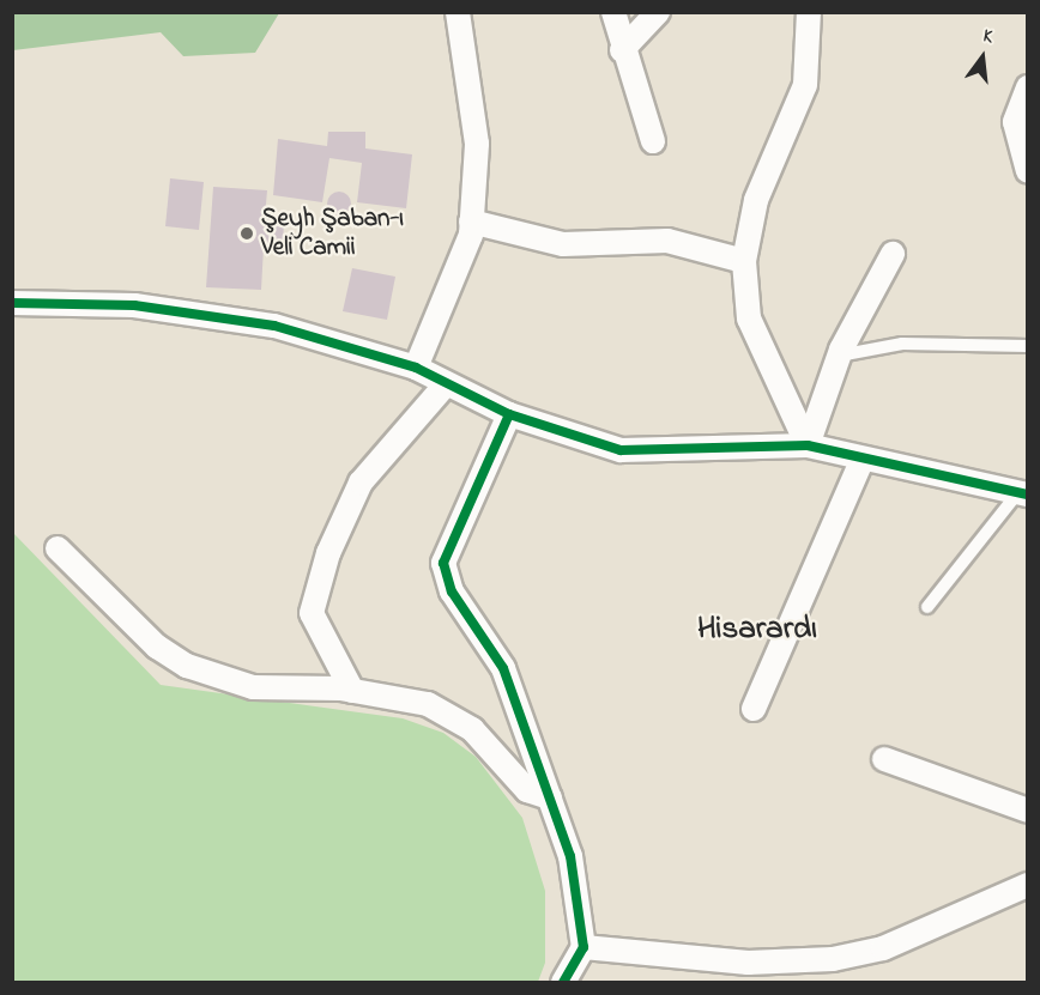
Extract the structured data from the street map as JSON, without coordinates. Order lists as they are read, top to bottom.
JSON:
{
  "districts": ["Hisarardı"],
  "places": ["Şeyh Şaban-ı Veli Camii"],
  "north": "top"
}
